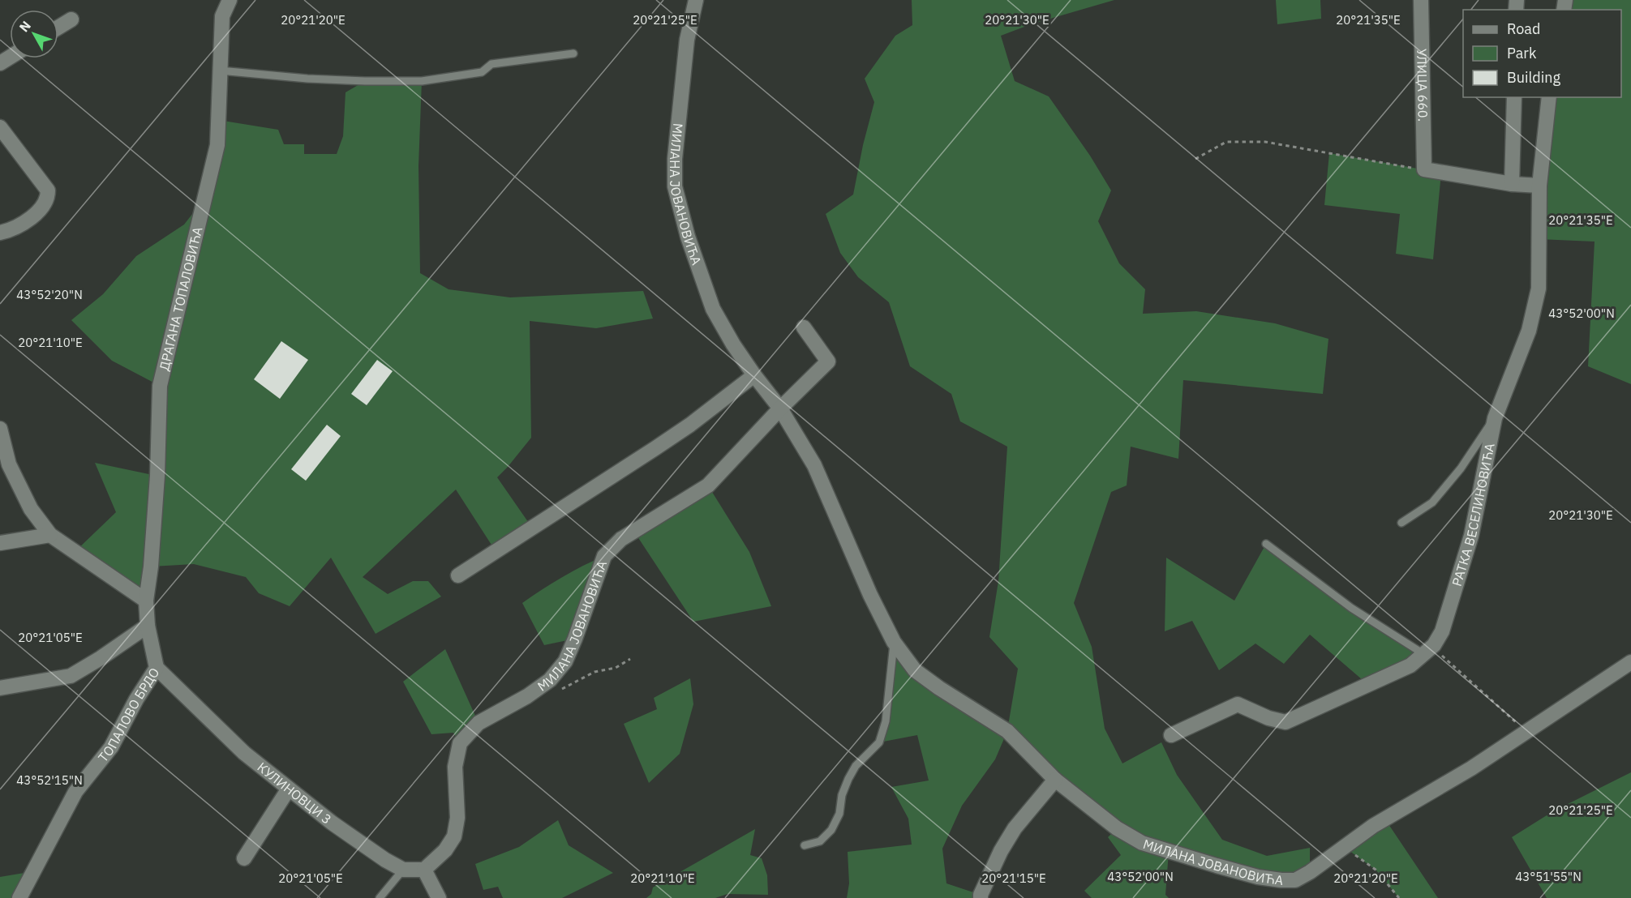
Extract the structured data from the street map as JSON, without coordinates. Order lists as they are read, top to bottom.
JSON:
{
  "streets": {
    "street": [
      "УЛИЦА 660.",
      "МИЛАНА ЈОВАНОВИЋА",
      "ДРАГАНА ТОПАЛОВИЋА",
      "РАТКА ВЕСЕЛИНОВИЋА",
      "ТОПАЛОВО БРДО",
      "КУЛИНОВЦИ 3"
    ]
  },
  "crossings": [
    ["МИЛАНА ЈОВАНОВИЋА", "КУЛИНОВЦИ 3"],
    ["ДРАГАНА ТОПАЛОВИЋА", "ТОПАЛОВО БРДО"],
    ["ТОПАЛОВО БРДО", "КУЛИНОВЦИ 3"]
  ],
  "legend": ["Road", "Park", "Building"],
  "north": "top left",
  "coordinates": [
    "20°21'20\"E",
    "20°21'35\"E",
    "20°21'25\"E",
    "20°21'30\"E",
    "43°52'20\"N",
    "43°52'00\"N",
    "20°21'10\"E",
    "20°21'05\"E",
    "43°52'15\"N",
    "43°51'55\"N",
    "20°21'15\"E"
  ]
}
